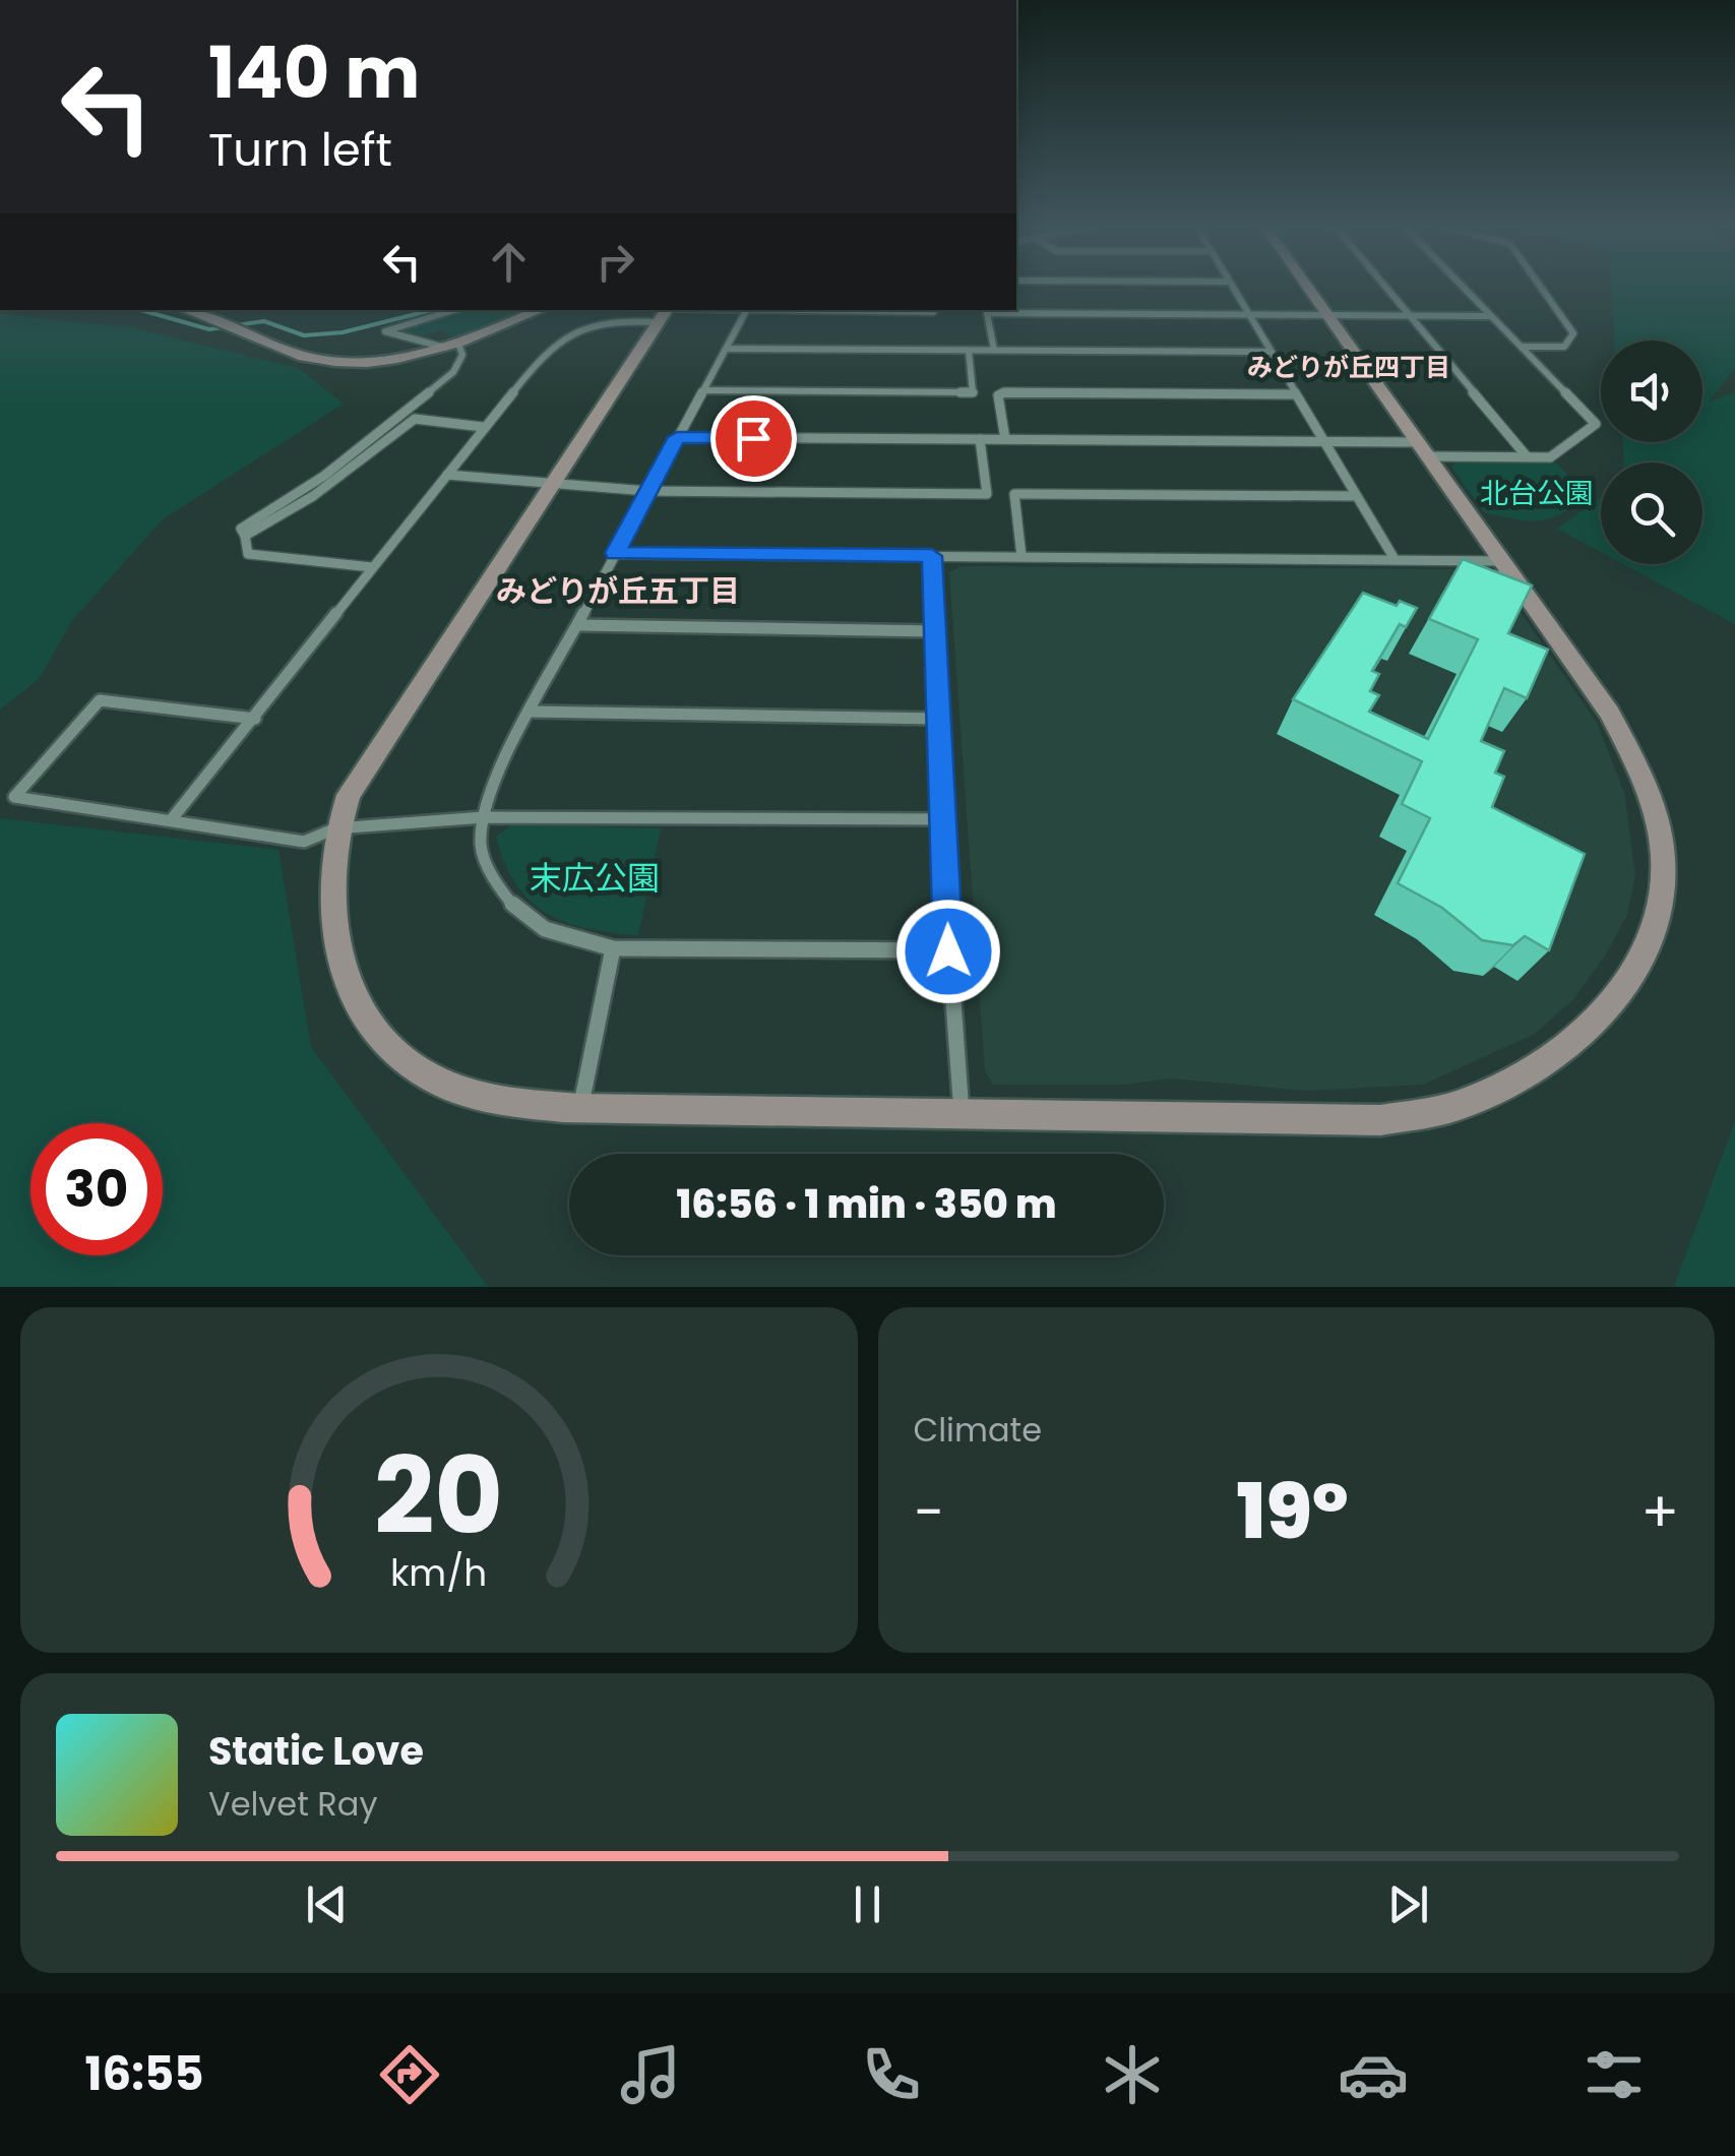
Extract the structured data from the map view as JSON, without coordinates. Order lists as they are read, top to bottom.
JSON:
{
  "districts": ["みどりが丘四丁目", "みどりが丘五丁目"],
  "parks": ["北台公園", "末広公園"],
  "page": {
    "turn": ["140 m", "Turn left"],
    "limit": "30",
    "trip": "16:56 · 1 min · 350 m",
    "tile": "Climate",
    "heat": ["−", "19°", "+"],
    "song": ["Static Love", "Velvet Ray"],
    "tabs": "16:55",
    "gauge": ["20", "km/h"]
  }
}
